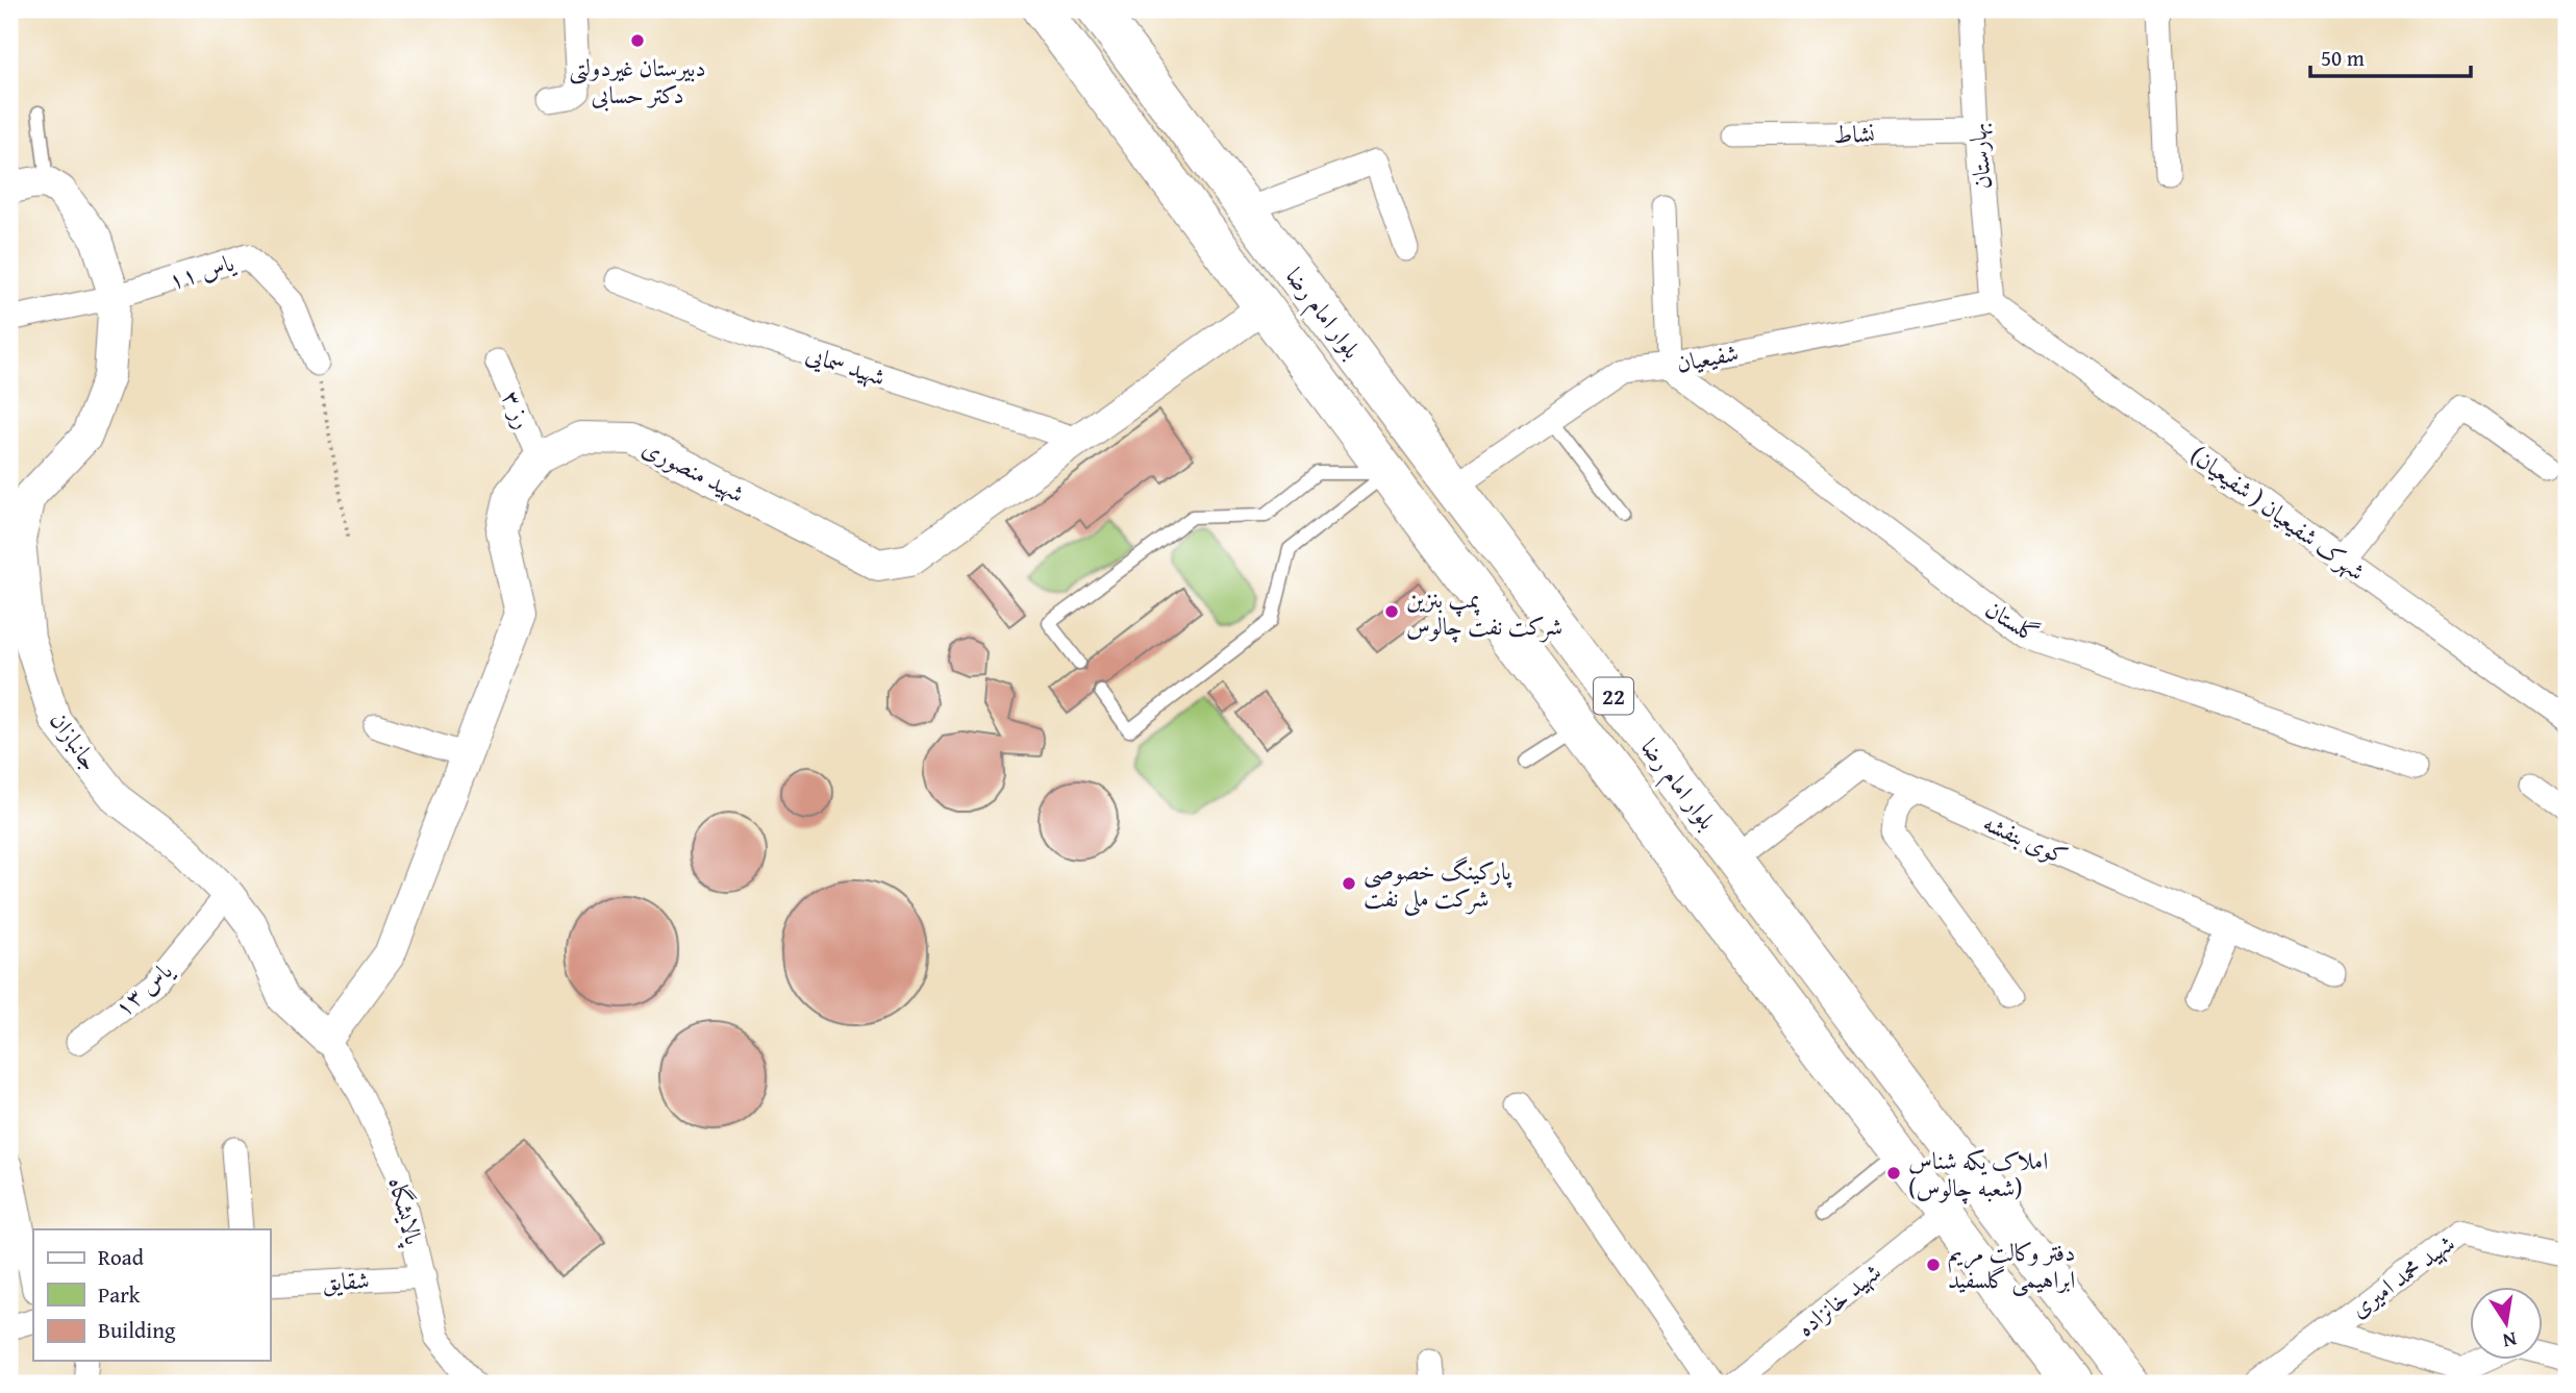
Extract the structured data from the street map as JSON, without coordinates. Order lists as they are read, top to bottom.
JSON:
{
  "streets": {
    "main road": ["بلوار امام رضا", "22"],
    "street": [
      "نشاط",
      "بهارستان",
      "یاس ۱۱",
      "شفیعیان",
      "شهید سمایی",
      "رز ۳",
      "شهید منصوری",
      "شهرک شفیعیان ( شفیعیان)",
      "گلستان",
      "جانبازان",
      "کوی بنفشه",
      "یاس ۱۳",
      "پالایشگاه",
      "شهید محمد امیری",
      "شقایق",
      "شهید خانزاده"
    ]
  },
  "crossings": [
    ["نشاط", "بهارستان"],
    ["بهارستان", "شفیعیان"],
    ["بهارستان", "شهرک شفیعیان ( شفیعیان)"],
    ["یاس ۱۱", "جانبازان"],
    ["بلوار امام رضا", "شفیعیان"],
    ["بلوار امام رضا", "شهید منصوری"],
    ["بلوار امام رضا", "کوی بنفشه"],
    ["بلوار امام رضا", "شهید خانزاده"],
    ["شفیعیان", "شهرک شفیعیان ( شفیعیان)"],
    ["شفیعیان", "گلستان"],
    ["شهید سمایی", "شهید منصوری"],
    ["رز ۳", "شهید منصوری"],
    ["شهید منصوری", "جانبازان"],
    ["شهید منصوری", "پالایشگاه"],
    ["جانبازان", "یاس ۱۳"],
    ["جانبازان", "پالایشگاه"],
    ["پالایشگاه", "شقایق"]
  ],
  "places": [
    "دبیرستان غیردولتی دکتر حسابی",
    "پمپ بنزین شرکت نفت چالوس",
    "پارکینگ خصوصی شرکت ملی نفت",
    "املاک یکه شناس (شعبه چالوس)",
    "دفتر وکالت مریم ابراهیمی گلسفید"
  ],
  "legend": ["Road", "Park", "Building"],
  "scale_bar": "50 m",
  "north": "bottom"
}
